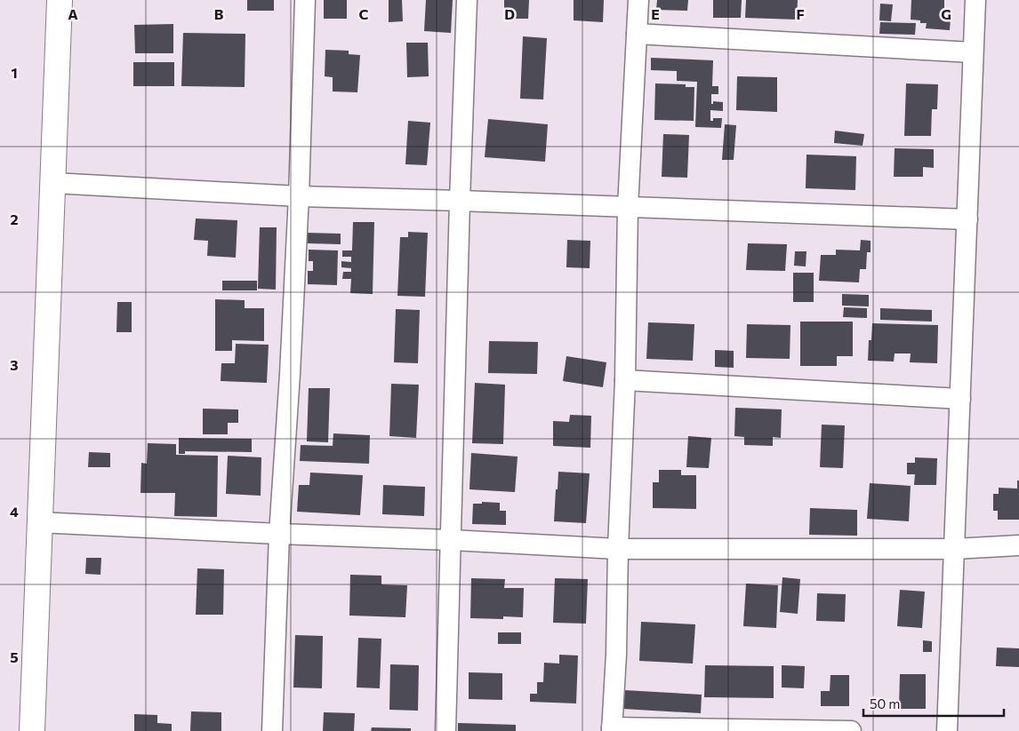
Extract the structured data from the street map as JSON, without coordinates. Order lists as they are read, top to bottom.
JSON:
{
  "scale_bar": "50 m",
  "grid": {
    "columns": [
      "A",
      "B",
      "C",
      "D",
      "E",
      "F",
      "G"
    ],
    "rows": [
      "1",
      "2",
      "3",
      "4",
      "5"
    ]
  }
}
